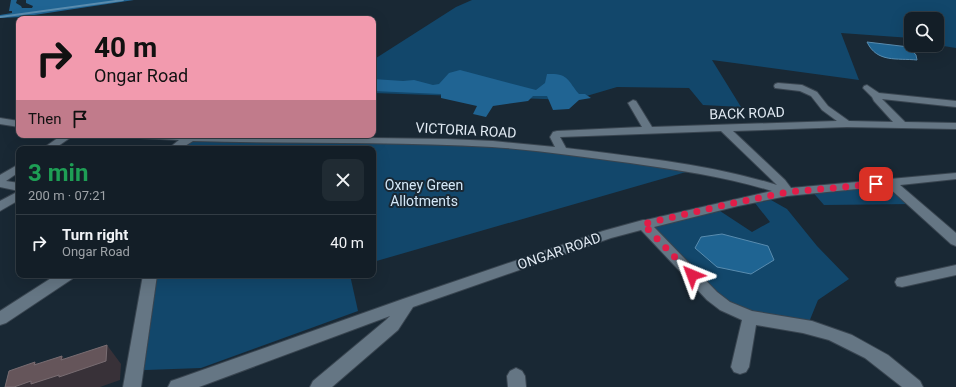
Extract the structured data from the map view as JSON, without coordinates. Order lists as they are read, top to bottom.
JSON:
{
  "streets": {
    "street": ["BACK ROAD", "VICTORIA ROAD", "ONGAR ROAD"]
  },
  "crossings": [
    ["BACK ROAD", "VICTORIA ROAD"],
    ["VICTORIA ROAD", "ONGAR ROAD"]
  ],
  "parks": ["Oxney Green Allotments"],
  "page": {
    "turn": ["40 m", "Ongar Road"],
    "then": "Then",
    "heading": ["3 min", "200 m · 07:21"],
    "list": [
      {
        "name": "Turn right",
        "note": "Ongar Road",
        "value": "40 m"
      }
    ]
  }
}
